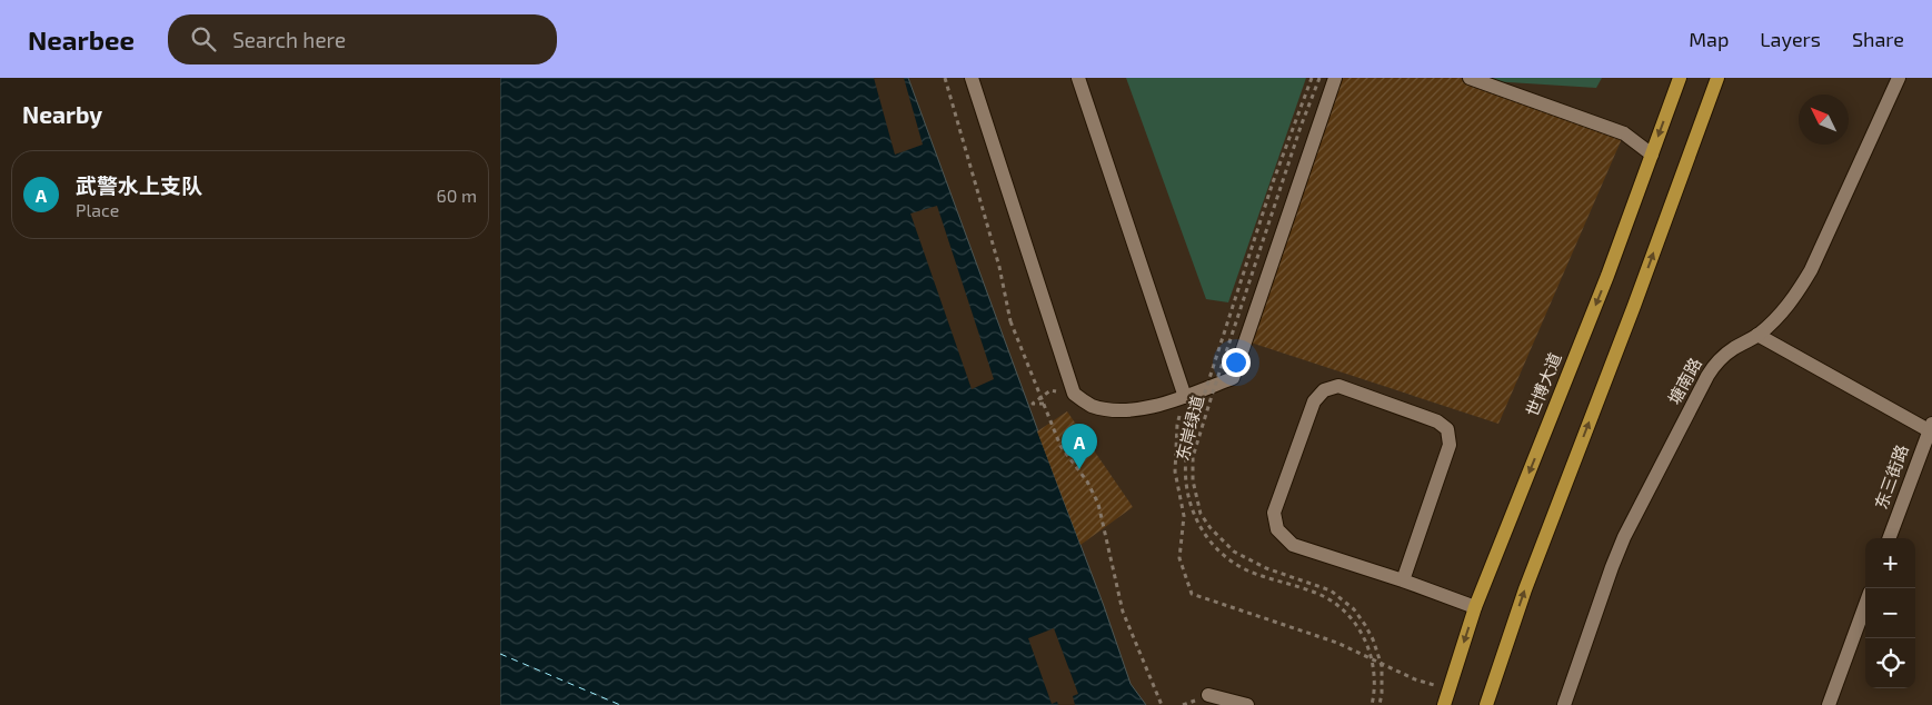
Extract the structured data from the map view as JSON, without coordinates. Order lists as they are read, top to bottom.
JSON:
{
  "streets": {
    "main road": ["世博大道"],
    "street": ["塘南路", "东三街路"],
    "path": ["东岸绿道"]
  },
  "north": "top left",
  "page": {
    "header": "Nearbee",
    "search": "Search here",
    "nav": ["Map", "Layers", "Share"],
    "heading": "Nearby",
    "list": [
      {
        "mark": "A",
        "name": "武警水上支队",
        "note": "Place",
        "value": "60 m"
      }
    ],
    "pins": "A",
    "map_buttons": ["+", "−"]
  }
}
